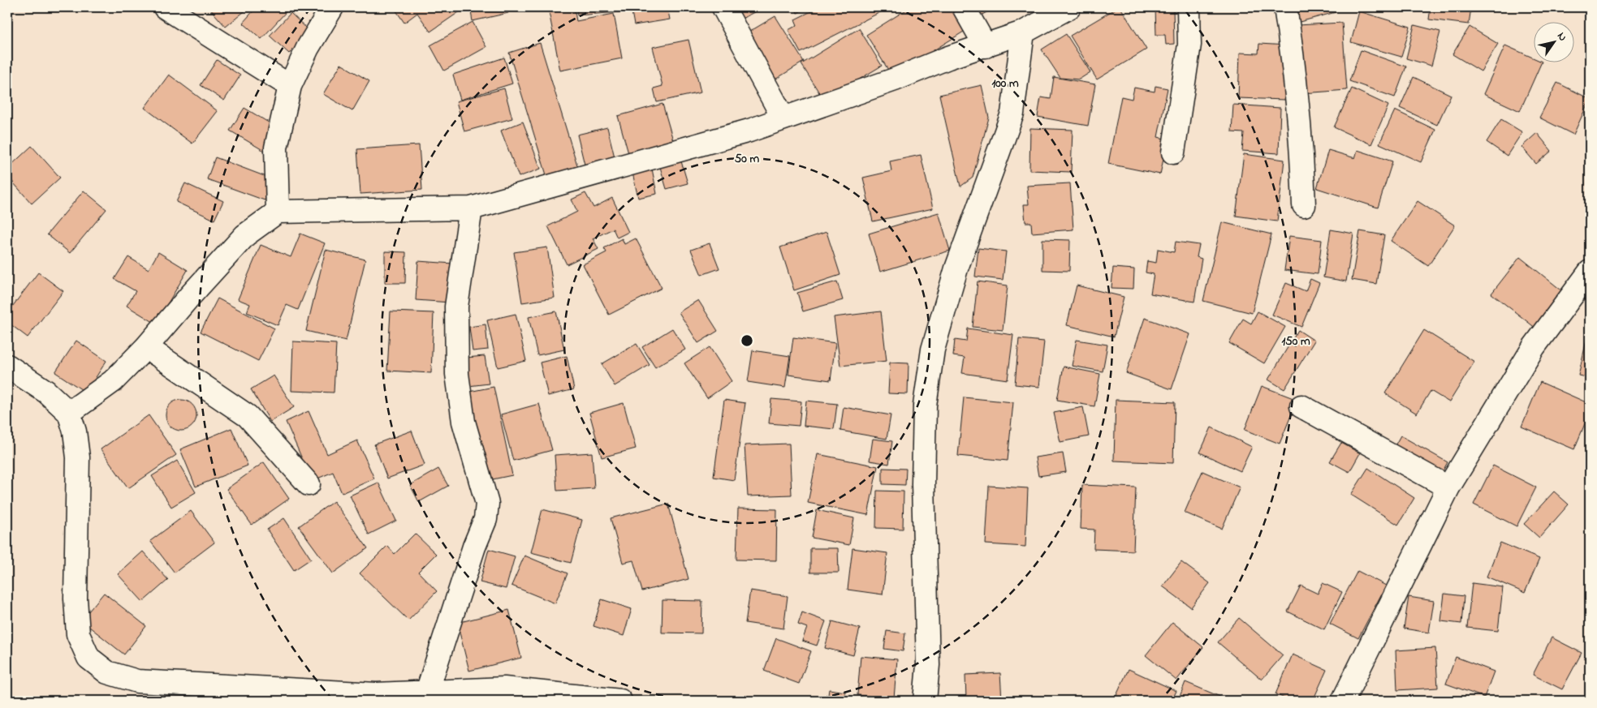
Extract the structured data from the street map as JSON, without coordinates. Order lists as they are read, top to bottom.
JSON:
{
  "north": "top right",
  "rings": ["100 m", "50 m", "150 m"]
}
